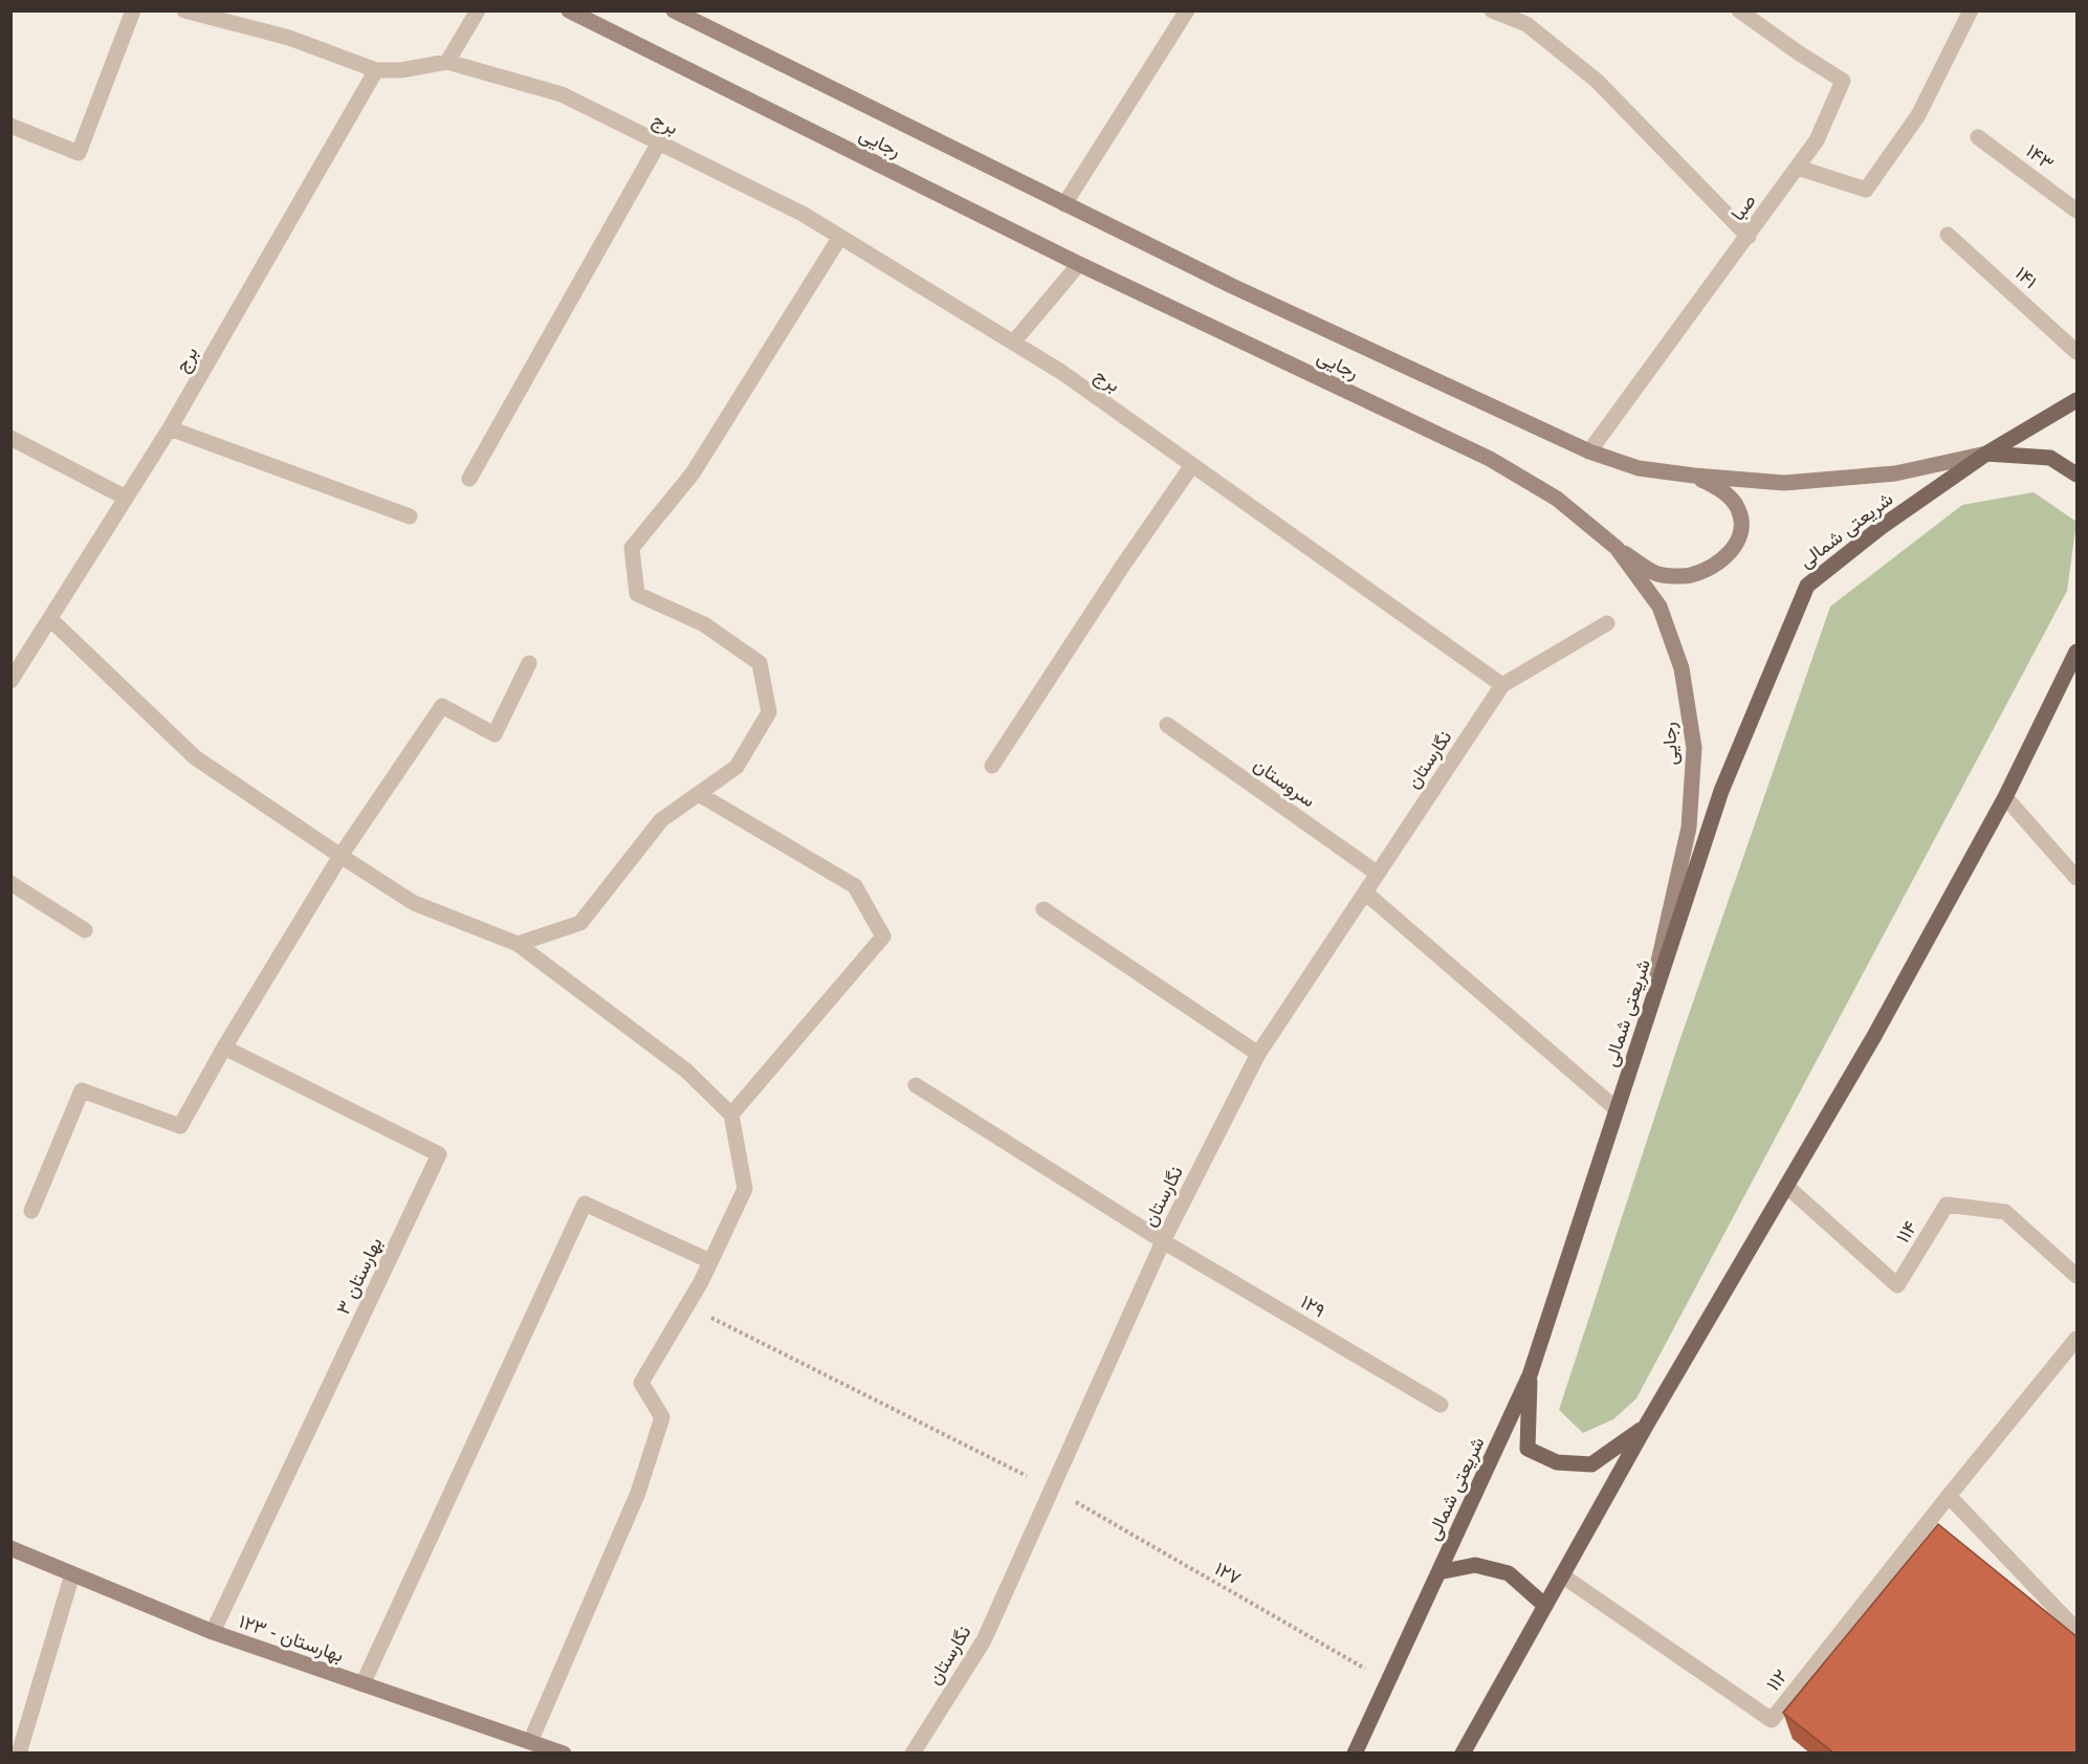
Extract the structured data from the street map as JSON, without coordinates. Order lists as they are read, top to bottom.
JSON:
{
  "streets": {
    "main road": ["رجایی", "شریعتی شمالی", "بهارستان - ۱۲۳"],
    "street": [
      "برج",
      "۱۴۳",
      "صبا",
      "۱۴۱",
      "نگارستان",
      "سروستان",
      "۱۱۴",
      "بهارستان ۳",
      "۱۲۹",
      "۱۱۲"
    ],
    "path": ["۱۲۷"]
  },
  "crossings": [
    ["برج", "نگارستان"],
    ["رجایی", "صبا"],
    ["رجایی", "شریعتی شمالی"],
    ["شریعتی شمالی", "۱۲۷"],
    ["نگارستان", "سروستان"],
    ["نگارستان", "۱۲۹"],
    ["نگارستان", "۱۲۷"],
    ["بهارستان ۳", "بهارستان - ۱۲۳"]
  ]
}
